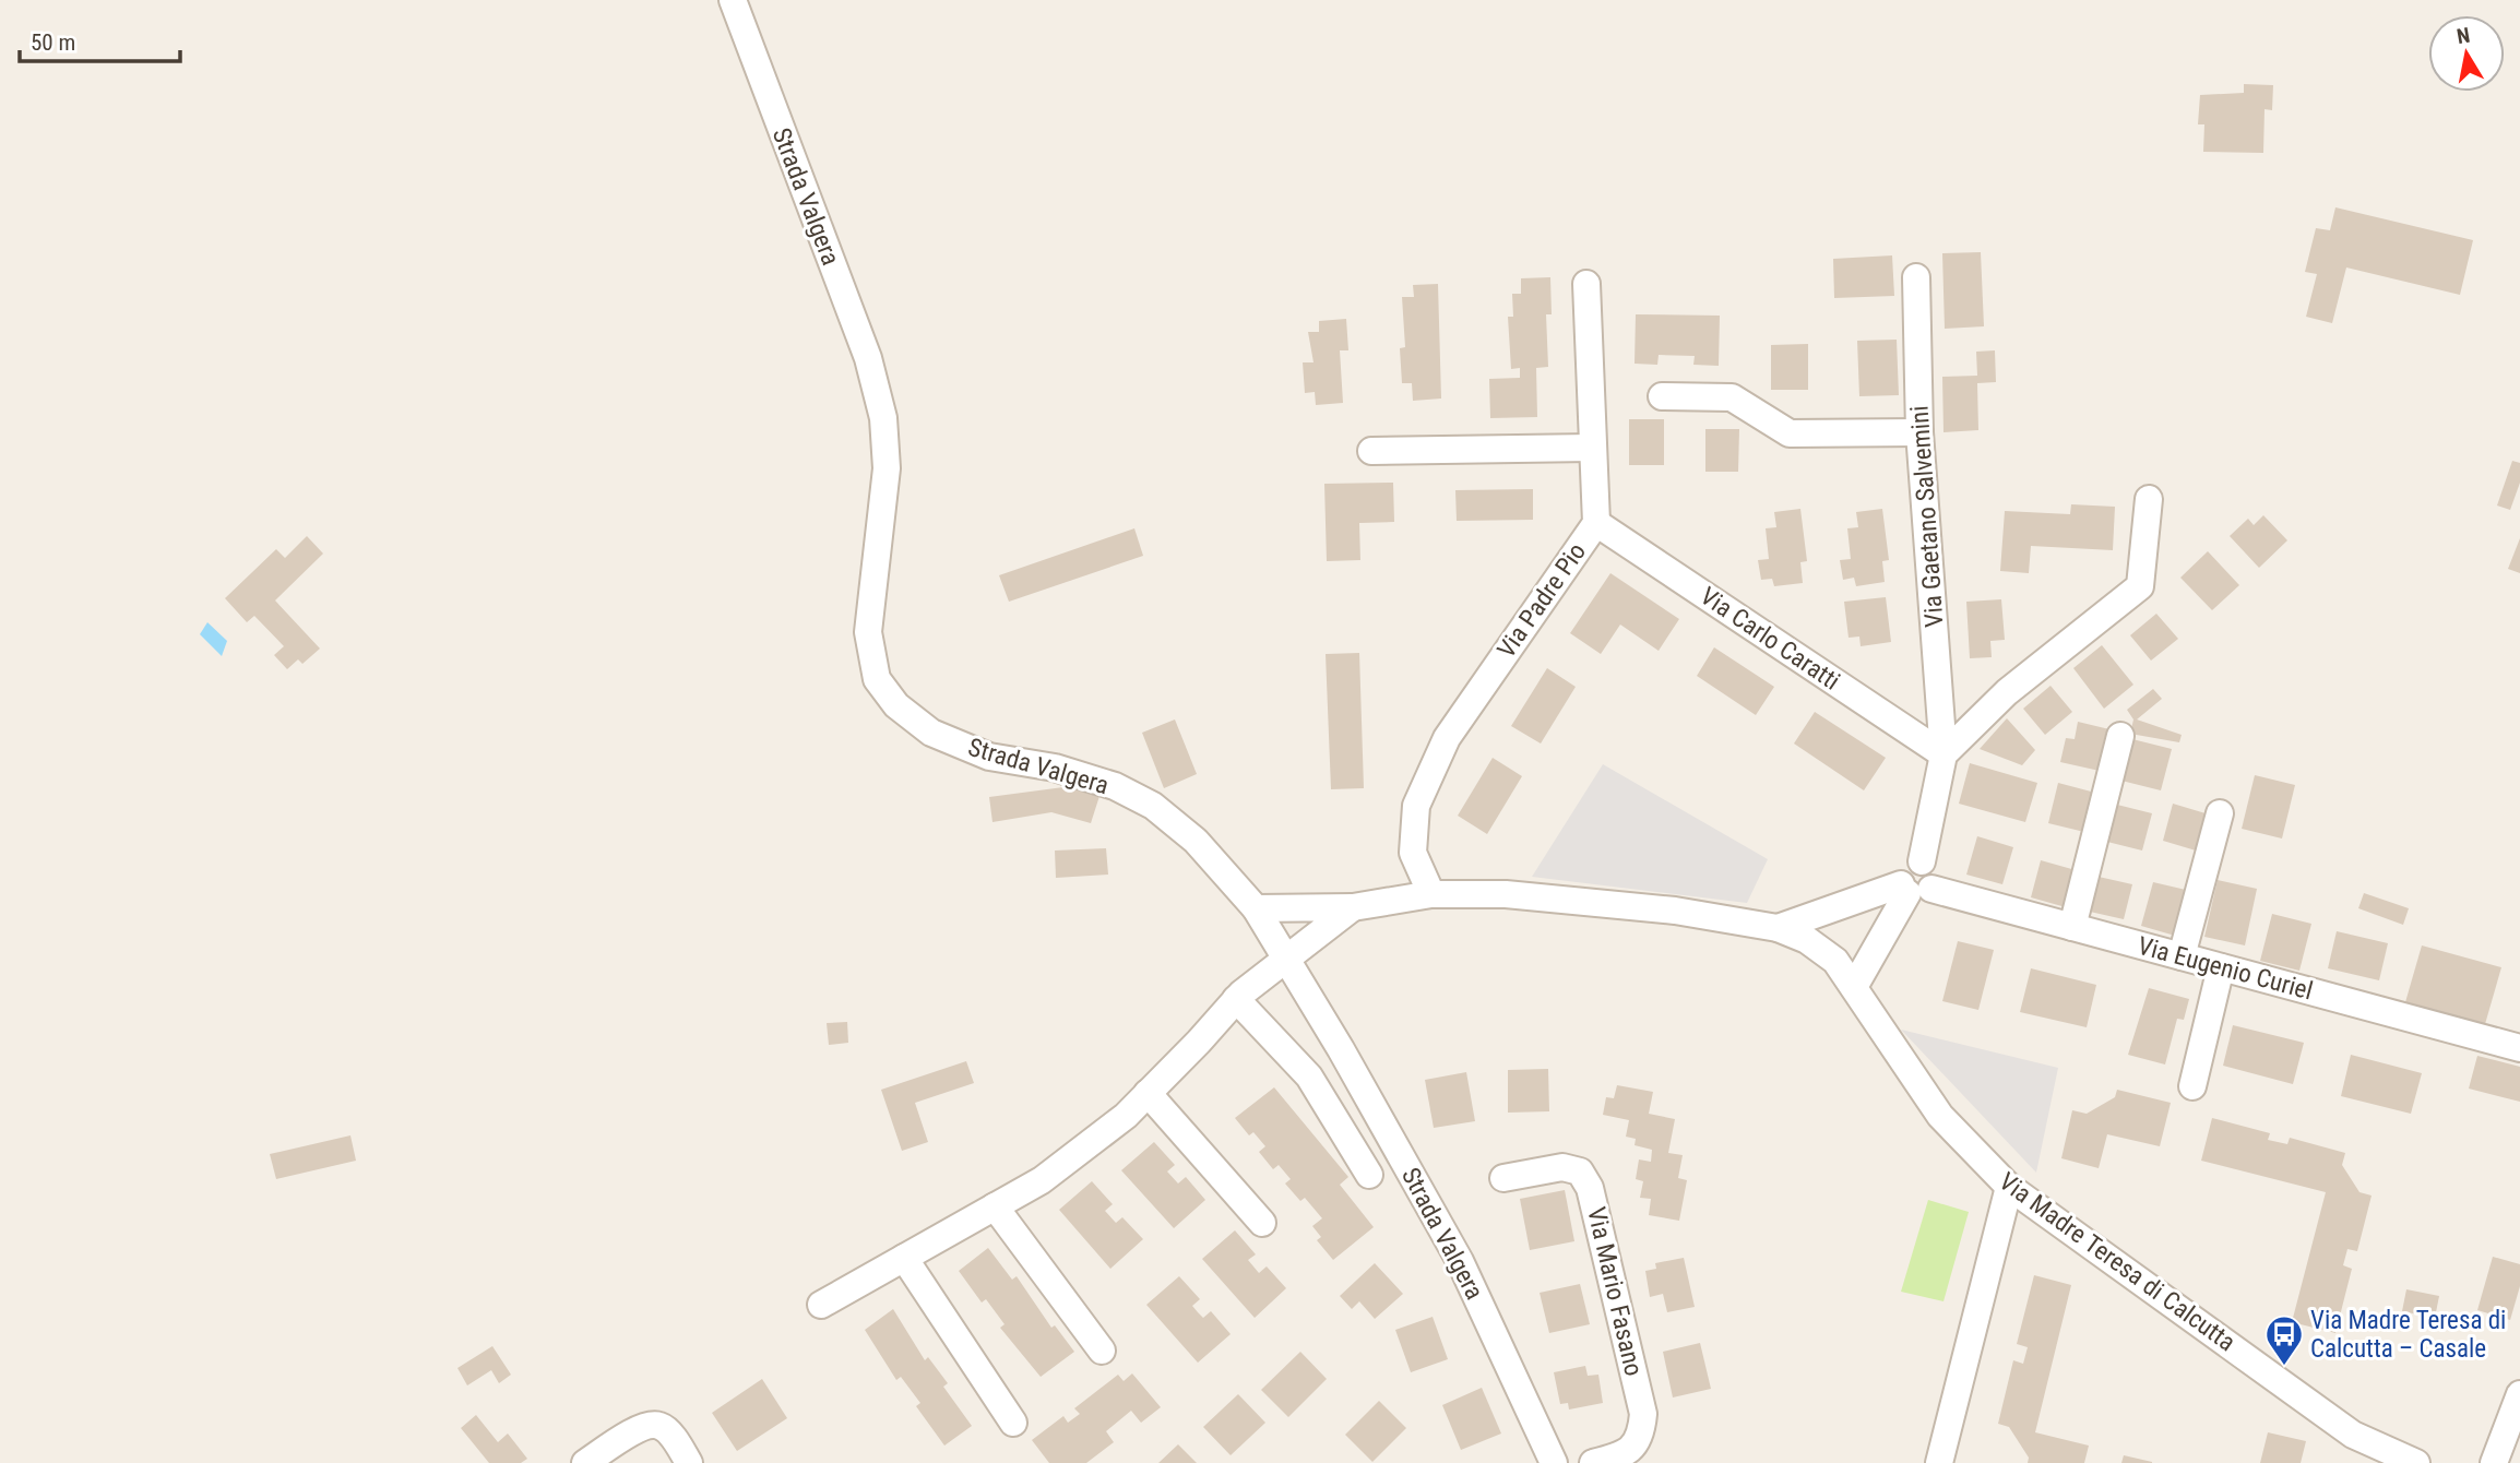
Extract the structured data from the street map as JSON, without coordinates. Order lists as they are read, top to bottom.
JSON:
{
  "streets": {
    "street": [
      "Strada Valgera",
      "Via Gaetano Salvemini",
      "Via Padre Pio",
      "Via Carlo Caratti",
      "Via Eugenio Curiel",
      "Via Madre Teresa di Calcutta",
      "Via Mario Fasano"
    ]
  },
  "crossings": [
    ["Strada Valgera", "Via Madre Teresa di Calcutta"],
    ["Via Gaetano Salvemini", "Via Carlo Caratti"],
    ["Via Padre Pio", "Via Carlo Caratti"],
    ["Via Padre Pio", "Via Madre Teresa di Calcutta"]
  ],
  "places": {
    "bus stop": ["Via Madre Teresa di Calcutta – Casale"]
  },
  "scale_bar": "50 m",
  "north": "top"
}
